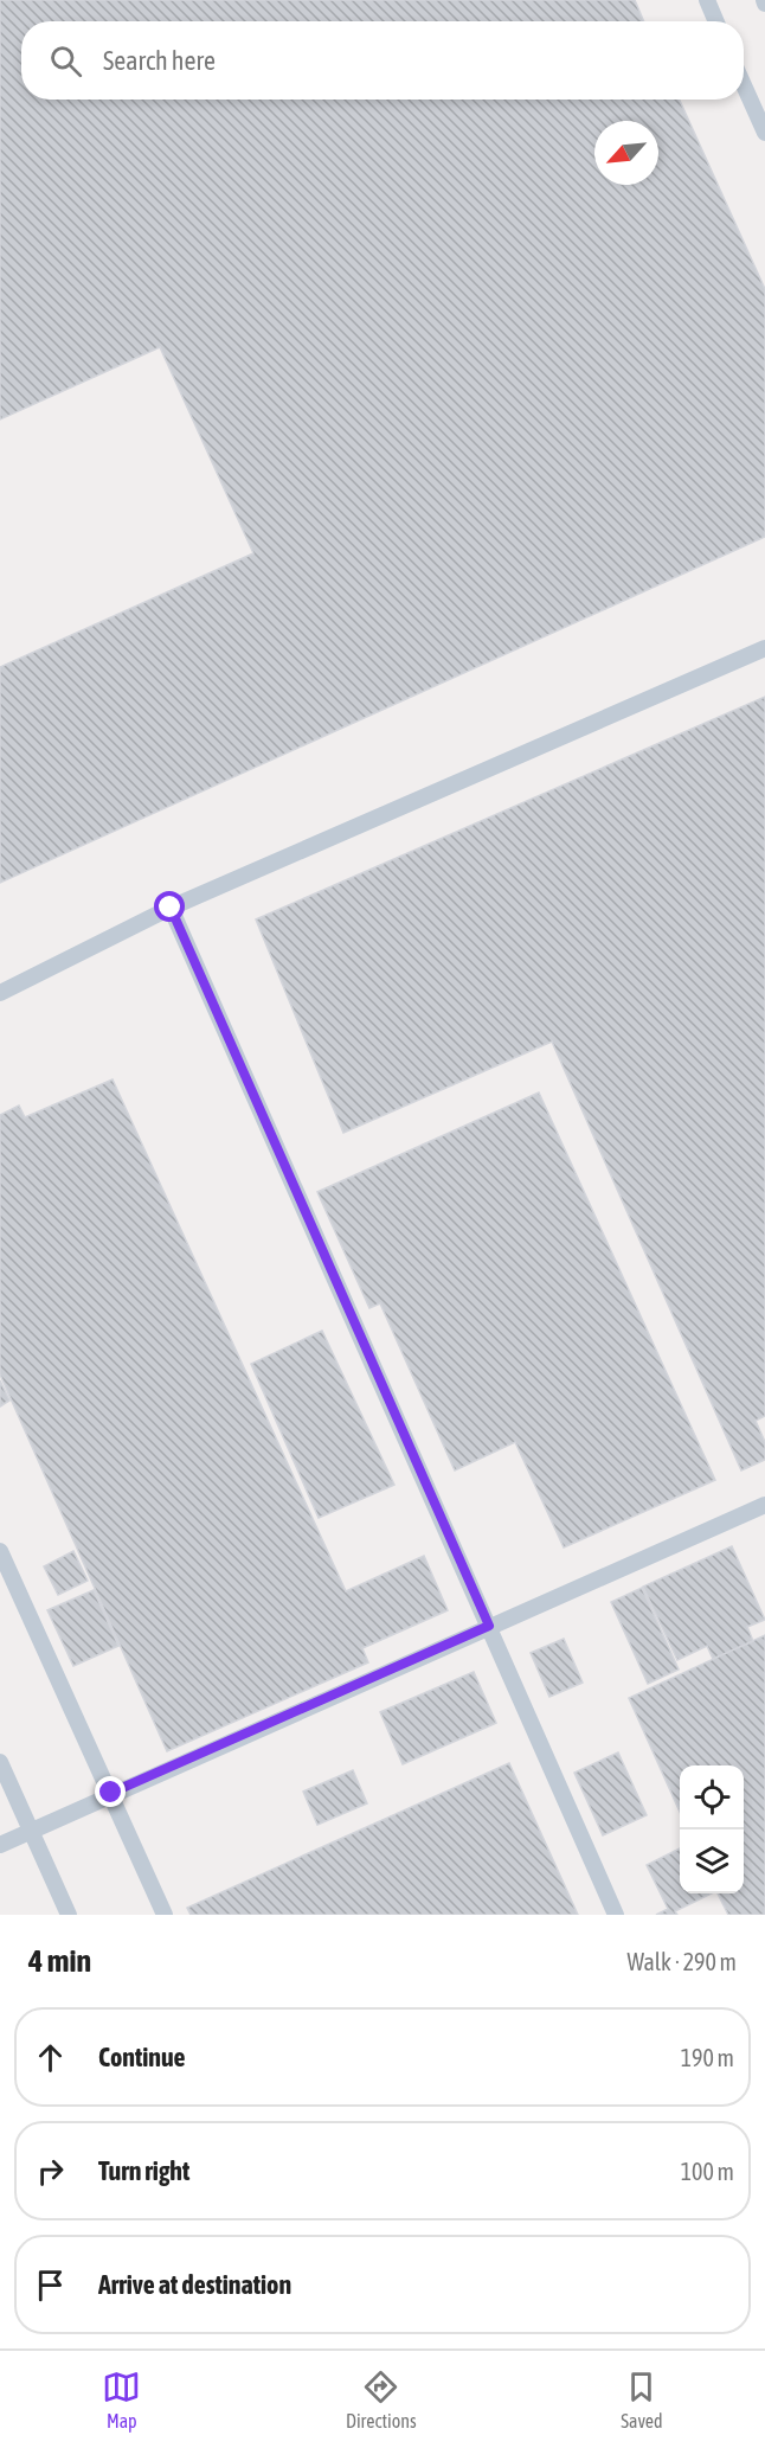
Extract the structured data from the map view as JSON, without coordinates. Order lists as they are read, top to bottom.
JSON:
{
  "north": "bottom left",
  "page": {
    "search": "Search here",
    "heading": ["4 min", "Walk · 290 m"],
    "list": [
      ["Continue", "190 m"],
      ["Turn right", "100 m"],
      "Arrive at destination"
    ],
    "nav": ["Map", "Directions", "Saved"]
  }
}
